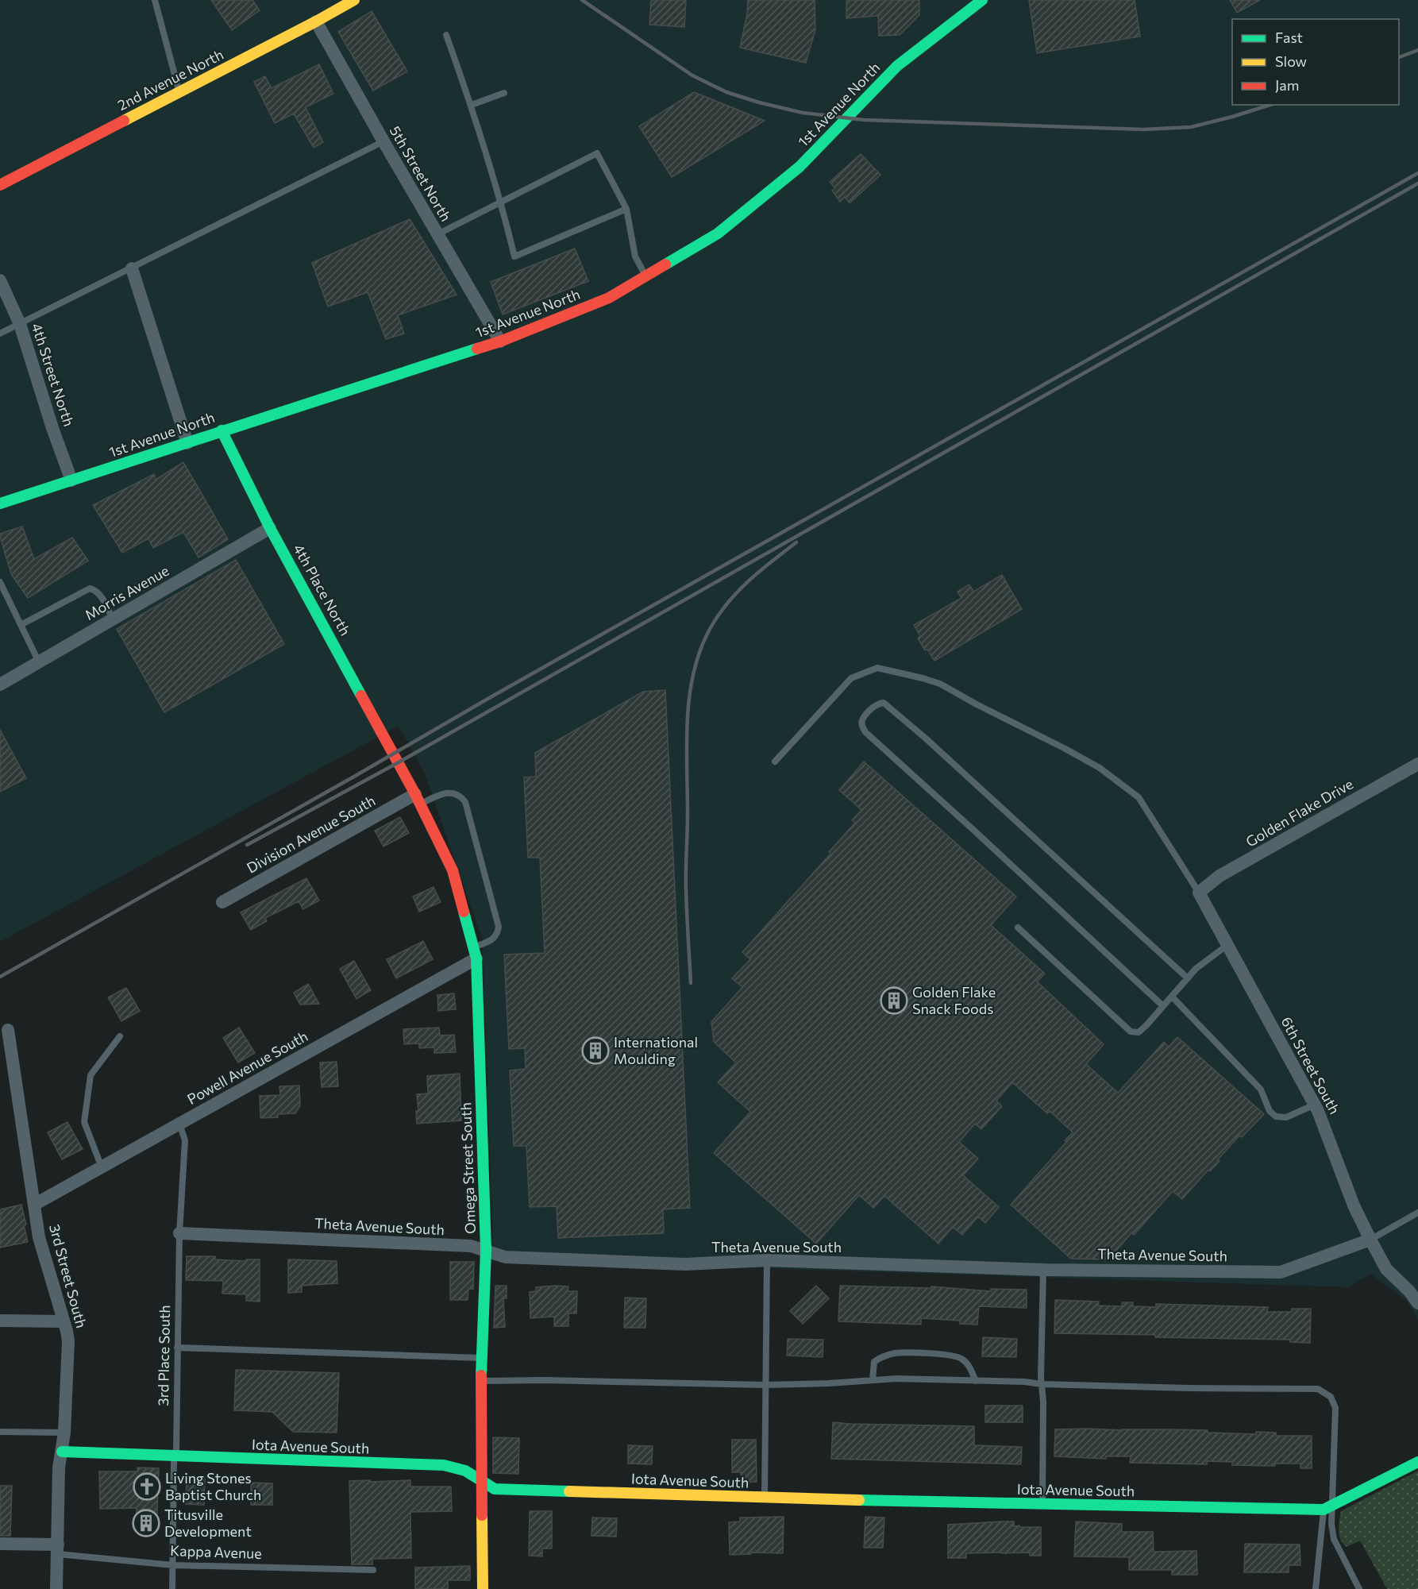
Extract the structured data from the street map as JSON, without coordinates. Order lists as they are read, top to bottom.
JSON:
{
  "streets": {
    "street": [
      "2nd Avenue North",
      "1st Avenue North",
      "5th Street North",
      "4th Street North",
      "4th Place North",
      "Morris Avenue",
      "Golden Flake Drive",
      "Division Avenue South",
      "6th Street South",
      "Powell Avenue South",
      "Omega Street South",
      "Theta Avenue South",
      "3rd Street South",
      "Iota Avenue South"
    ],
    "lane": ["3rd Place South", "Kappa Avenue"]
  },
  "crossings": [
    ["2nd Avenue North", "5th Street North"],
    ["1st Avenue North", "5th Street North"],
    ["1st Avenue North", "4th Street North"],
    ["1st Avenue North", "4th Place North"],
    ["4th Place North", "Morris Avenue"],
    ["4th Place North", "Omega Street South"],
    ["Golden Flake Drive", "6th Street South"],
    ["Division Avenue South", "Omega Street South"],
    ["6th Street South", "Theta Avenue South"],
    ["Powell Avenue South", "Omega Street South"],
    ["Powell Avenue South", "3rd Street South"],
    ["Powell Avenue South", "3rd Place South"],
    ["Omega Street South", "Theta Avenue South"],
    ["Omega Street South", "Iota Avenue South"],
    ["Theta Avenue South", "3rd Place South"],
    ["3rd Street South", "Iota Avenue South"],
    ["3rd Street South", "Kappa Avenue"],
    ["3rd Place South", "Iota Avenue South"],
    ["3rd Place South", "Kappa Avenue"]
  ],
  "places": {
    "building": ["Golden Flake Snack Foods", "International Moulding", "Titusville Development"],
    "church": ["Living Stones Baptist Church"]
  },
  "legend": ["Fast", "Slow", "Jam"]
}
